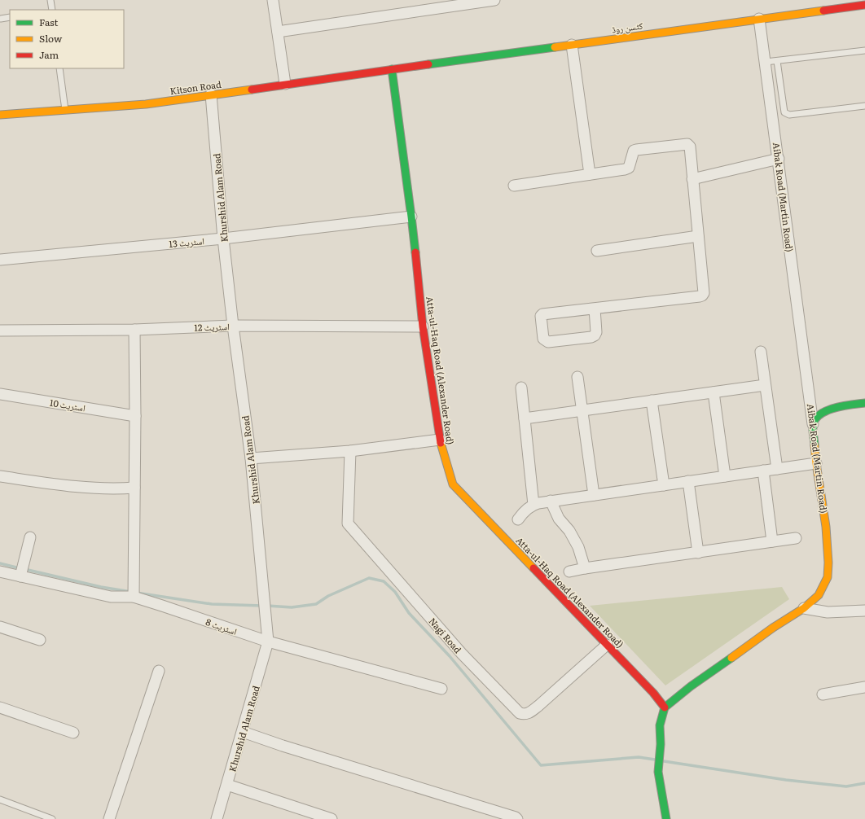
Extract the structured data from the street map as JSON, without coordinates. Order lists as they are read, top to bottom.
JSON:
{
  "streets": {
    "street": [
      "کٹسن روڈ",
      "Kitson Road",
      "Aibak Road (Martin Road)",
      "Khurshid Alam Road",
      "اسٹریٹ 13",
      "اسٹریٹ 12",
      "Atta-ul-Haq Road (Alexander Road)",
      "اسٹریٹ 10",
      "اسٹریٹ 8",
      "Nagi Road"
    ]
  },
  "crossings": [
    ["کٹسن روڈ", "Kitson Road"],
    ["کٹسن روڈ", "Aibak Road (Martin Road)"],
    ["کٹسن روڈ", "Atta-ul-Haq Road (Alexander Road)"],
    ["Kitson Road", "Khurshid Alam Road"],
    ["Kitson Road", "Atta-ul-Haq Road (Alexander Road)"],
    ["Aibak Road (Martin Road)", "Atta-ul-Haq Road (Alexander Road)"],
    ["Khurshid Alam Road", "اسٹریٹ 13"],
    ["Khurshid Alam Road", "اسٹریٹ 12"],
    ["Khurshid Alam Road", "اسٹریٹ 8"],
    ["اسٹریٹ 13", "Atta-ul-Haq Road (Alexander Road)"],
    ["اسٹریٹ 12", "Atta-ul-Haq Road (Alexander Road)"],
    ["Atta-ul-Haq Road (Alexander Road)", "Nagi Road"]
  ],
  "legend": ["Fast", "Slow", "Jam"]
}
